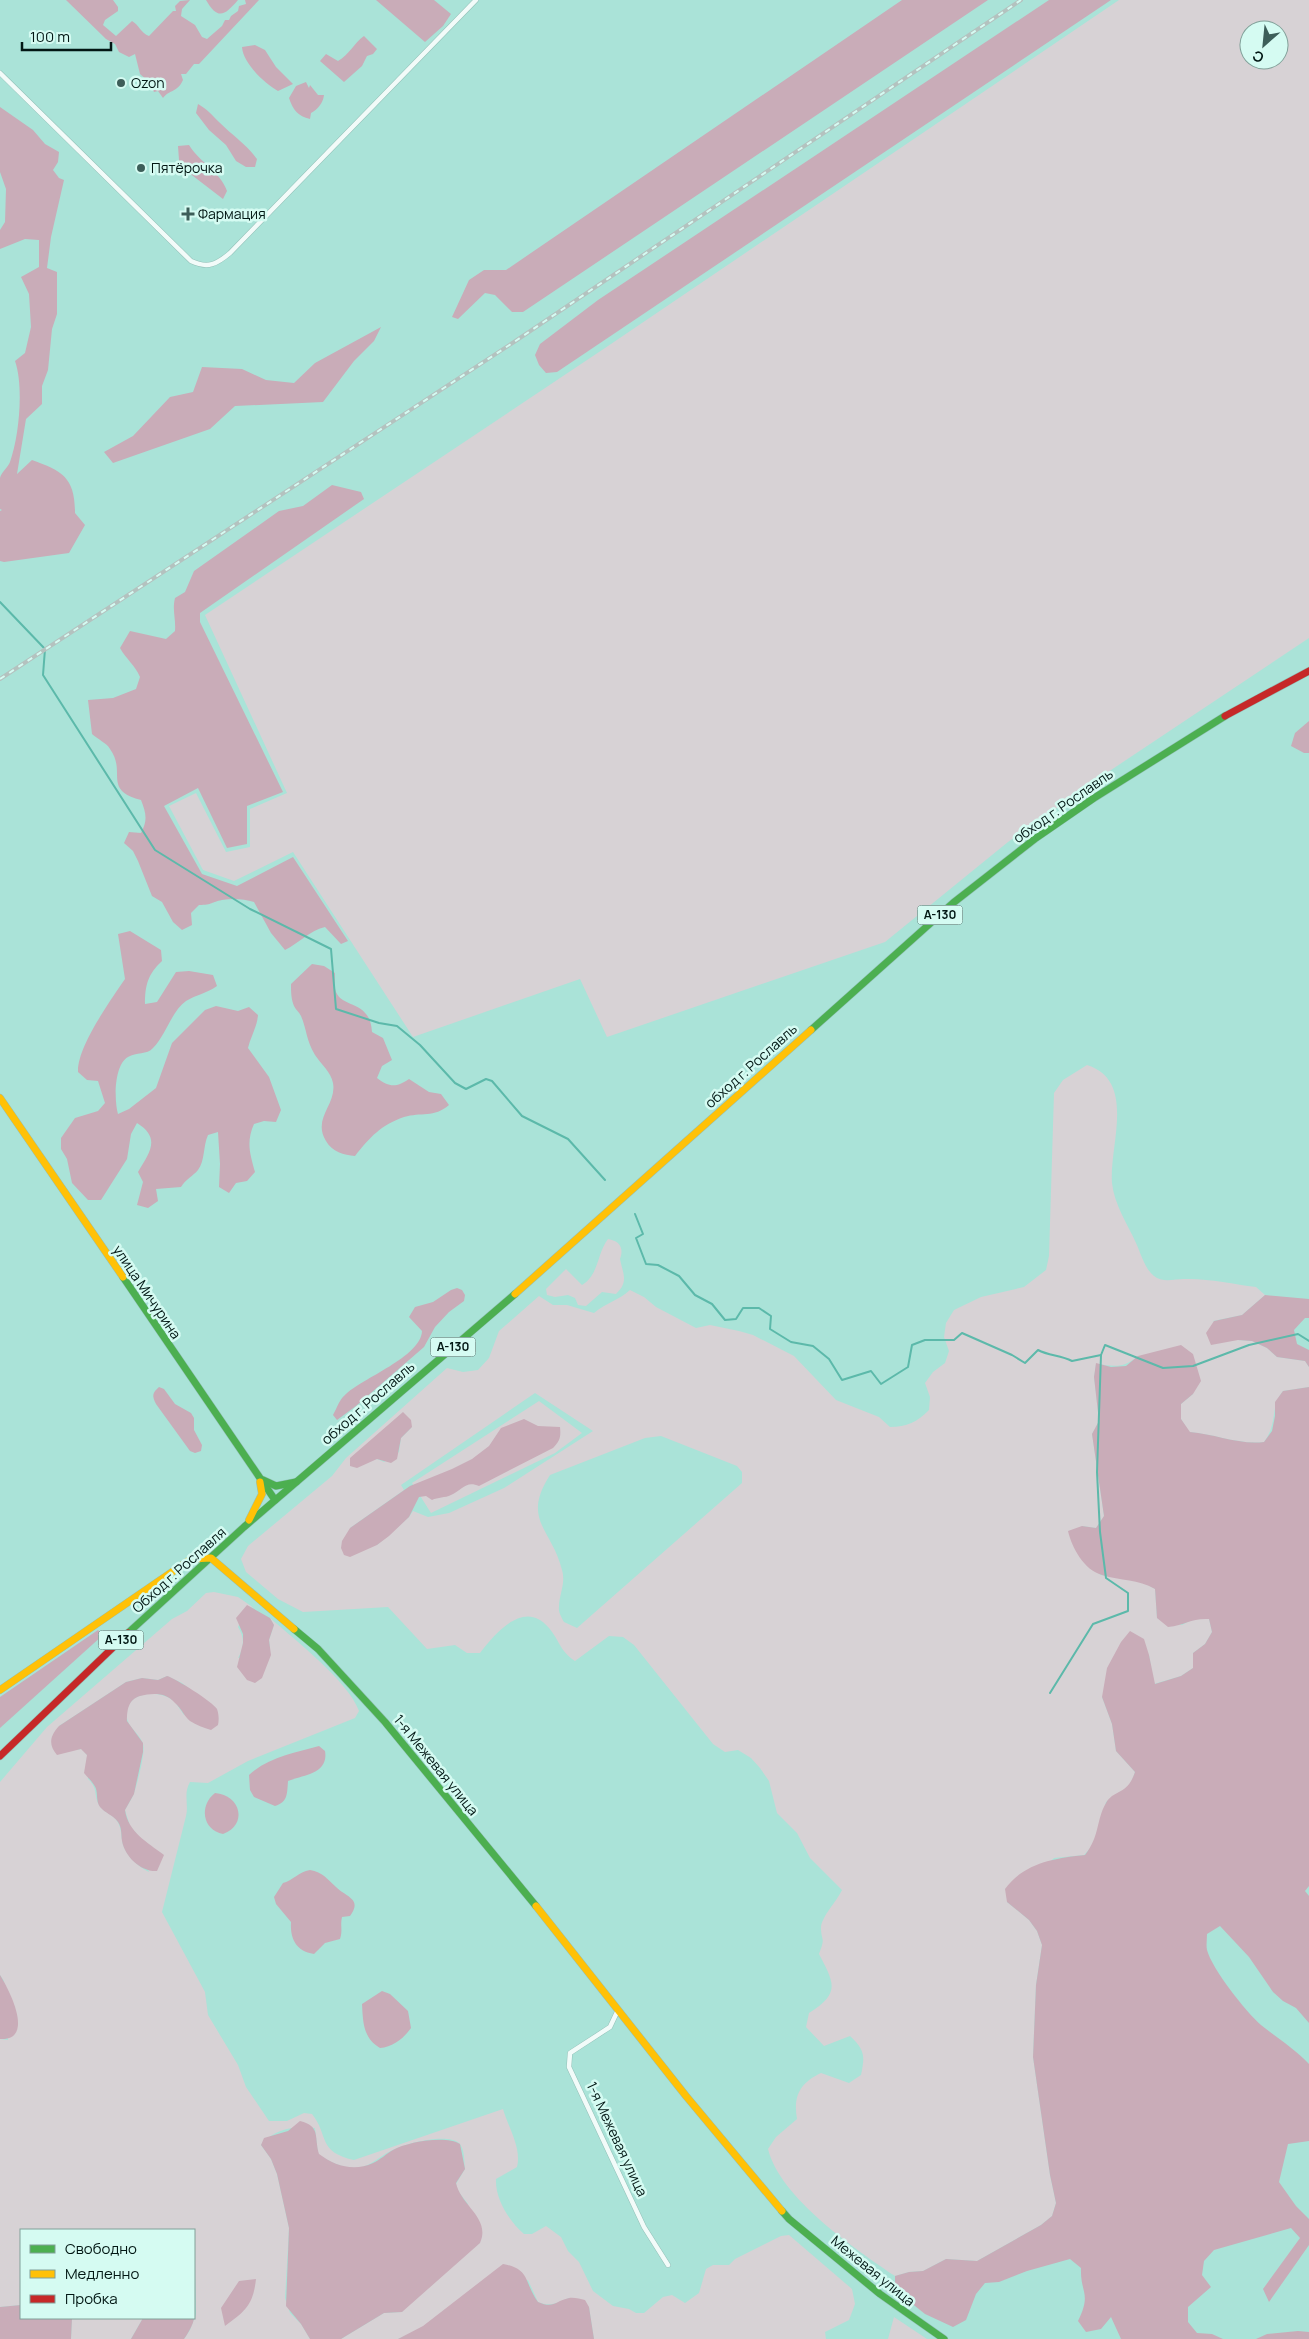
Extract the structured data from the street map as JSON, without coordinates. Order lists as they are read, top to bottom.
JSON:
{
  "streets": {
    "main road": [
      "обход г. Рославль",
      "А-130",
      "улица Мичурина",
      "Обход г. Рославля",
      "1-я Межевая улица",
      "Межевая улица"
    ]
  },
  "crossings": [
    ["обход г. Рославль", "улица Мичурина"],
    ["обход г. Рославль", "Обход г. Рославля"],
    ["Обход г. Рославля", "1-я Межевая улица"],
    ["1-я Межевая улица", "Межевая улица"]
  ],
  "places": {
    "other": ["Ozon", "Пятёрочка"],
    "health": ["Фармация"]
  },
  "legend": ["Свободно", "Медленно", "Пробка"],
  "scale_bar": "100 m",
  "north": "bottom left"
}
